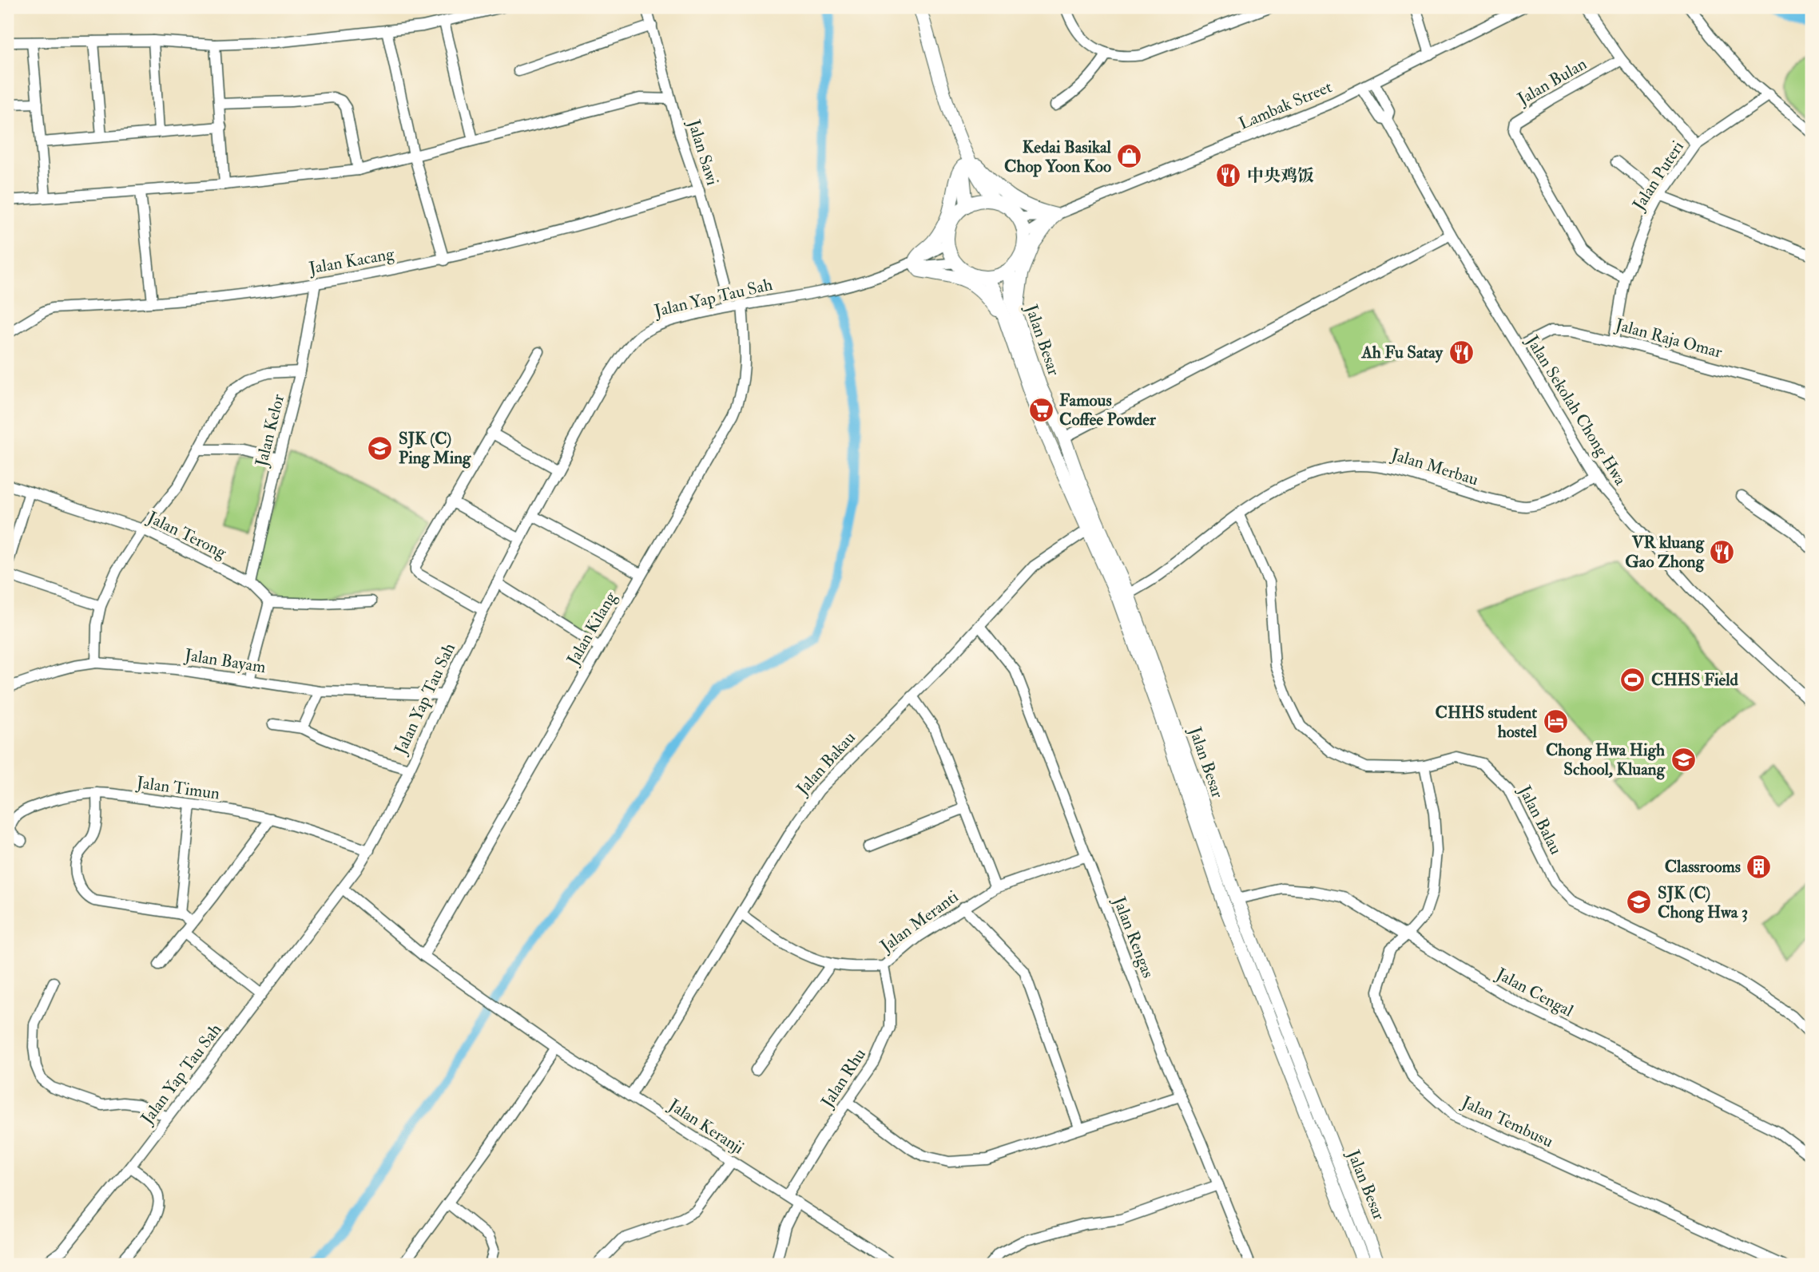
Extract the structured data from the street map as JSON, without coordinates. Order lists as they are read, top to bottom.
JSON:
{
  "streets": {
    "main road": ["Jalan Besar"],
    "street": [
      "Jalan Bulan",
      "Lambak Street",
      "Jalan Sawi",
      "Jalan Puteri",
      "Jalan Kacang",
      "Jalan Yap Tau Sah",
      "Jalan Raja Omar",
      "Jalan Sekolah Chong Hwa",
      "Jalan Kelor",
      "Jalan Merbau",
      "Jalan Terong",
      "Jalan Kilang",
      "Jalan Bayam",
      "Jalan Bakau",
      "Jalan Timun",
      "Jalan Balau",
      "Jalan Meranti",
      "Jalan Rengas",
      "Jalan Cengal",
      "Jalan Rhu",
      "Jalan Tembusu",
      "Jalan Keranji"
    ]
  },
  "crossings": [
    ["Jalan Bulan", "Jalan Puteri"],
    ["Lambak Street", "Jalan Sekolah Chong Hwa"],
    ["Jalan Sawi", "Jalan Kacang"],
    ["Jalan Sawi", "Jalan Yap Tau Sah"],
    ["Jalan Puteri", "Jalan Raja Omar"],
    ["Jalan Kacang", "Jalan Kelor"],
    ["Jalan Yap Tau Sah", "Jalan Besar"],
    ["Jalan Yap Tau Sah", "Jalan Kilang"],
    ["Jalan Yap Tau Sah", "Jalan Bayam"],
    ["Jalan Yap Tau Sah", "Jalan Timun"],
    ["Jalan Raja Omar", "Jalan Sekolah Chong Hwa"],
    ["Jalan Besar", "Jalan Merbau"],
    ["Jalan Besar", "Jalan Bakau"],
    ["Jalan Besar", "Jalan Cengal"],
    ["Jalan Sekolah Chong Hwa", "Jalan Merbau"],
    ["Jalan Kelor", "Jalan Terong"],
    ["Jalan Merbau", "Jalan Balau"],
    ["Jalan Kilang", "Jalan Keranji"],
    ["Jalan Bakau", "Jalan Meranti"],
    ["Jalan Bakau", "Jalan Rengas"],
    ["Jalan Bakau", "Jalan Keranji"],
    ["Jalan Balau", "Jalan Tembusu"],
    ["Jalan Meranti", "Jalan Rengas"],
    ["Jalan Meranti", "Jalan Rhu"],
    ["Jalan Cengal", "Jalan Tembusu"],
    ["Jalan Rhu", "Jalan Keranji"]
  ],
  "places": {
    "shop": ["Kedai Basikal Chop Yoon Koo"],
    "restaurant": ["中央鸡饭", "Ah Fu Satay", "VR kluang Gao Zhong"],
    "supermarket": ["Famous Coffee Powder"],
    "school or university": ["SJK (C) Ping Ming", "Chong Hwa High School, Kluang", "SJK (C) Chong Hwa 3"],
    "sports": ["CHHS Field"],
    "hotel": ["CHHS student hostel"],
    "building": ["Classrooms"]
  }
}
